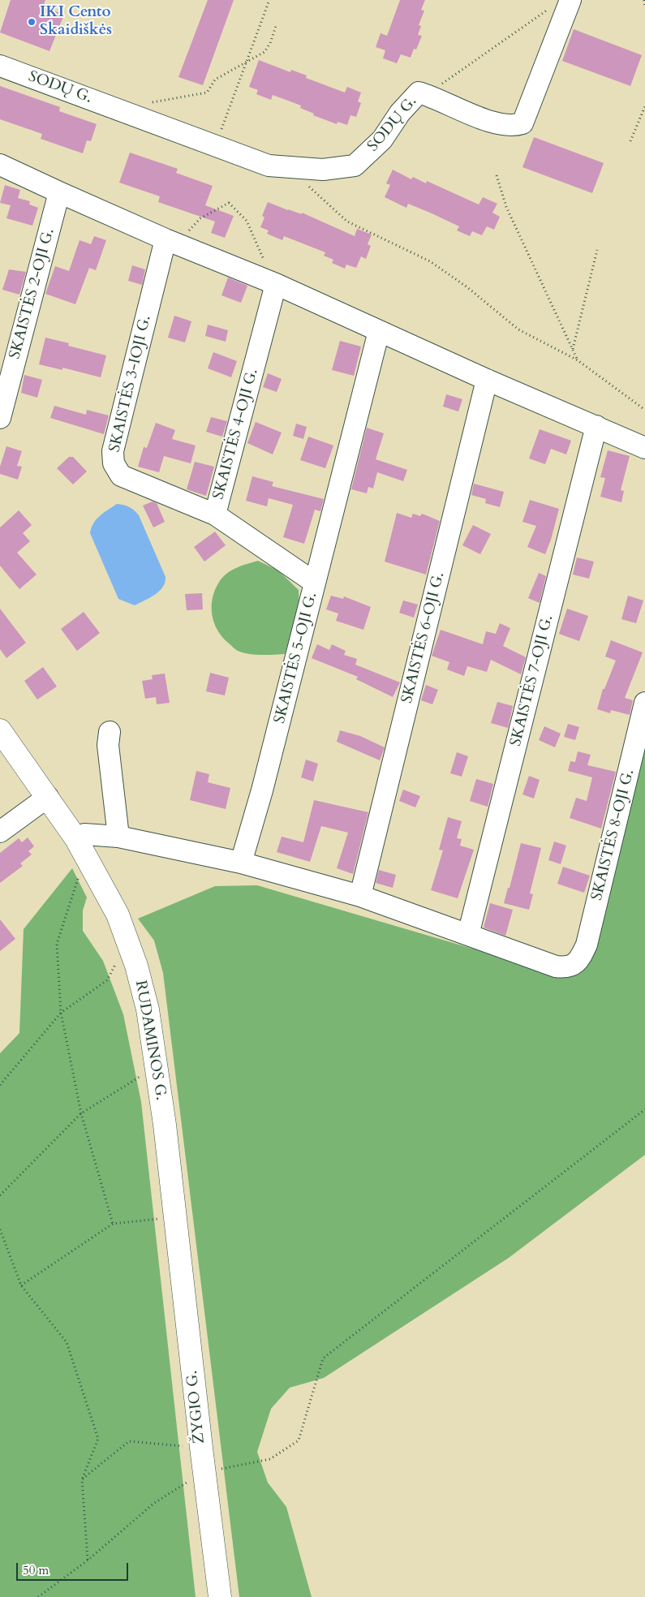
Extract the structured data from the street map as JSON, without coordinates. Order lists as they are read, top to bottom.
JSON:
{
  "streets": {
    "main road": ["RUDAMINOS G.", "ŽYGIO G."],
    "street": [
      "SODŲ G.",
      "SKAISTĖS 2-OJI G.",
      "SKAISTĖS 3-IOJI G.",
      "SKAISTĖS 4-OJI G.",
      "SKAISTĖS 6-OJI G.",
      "SKAISTĖS 5-OJI G.",
      "SKAISTĖS 7-OJI G.",
      "SKAISTĖS 8-OJI G."
    ]
  },
  "crossings": [
    ["SKAISTĖS 3-IOJI G.", "SKAISTĖS 4-OJI G."],
    ["SKAISTĖS 4-OJI G.", "SKAISTĖS 5-OJI G."],
    ["SKAISTĖS 7-OJI G.", "SKAISTĖS 8-OJI G."],
    ["RUDAMINOS G.", "ŽYGIO G."]
  ],
  "places": ["IKI Cento Skaidiškės"],
  "scale_bar": "50 m"
}
